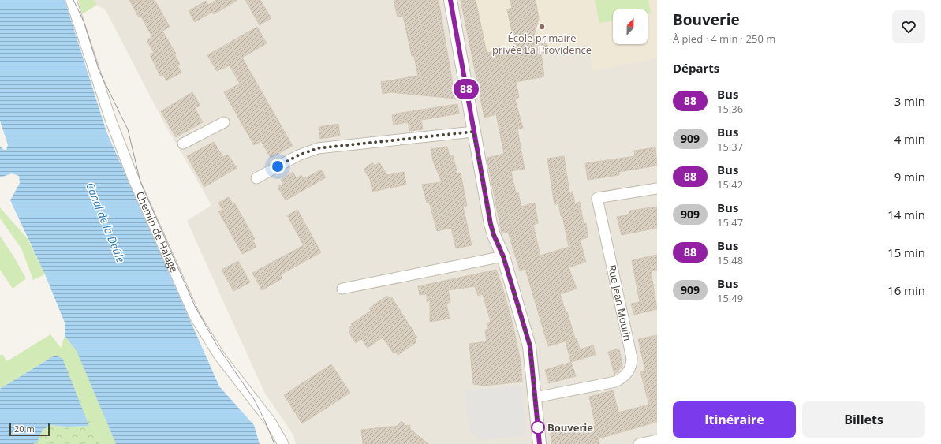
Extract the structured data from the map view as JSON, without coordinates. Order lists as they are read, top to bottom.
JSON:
{
  "streets": {
    "street": ["Chemin de Halage", "Rue Jean Moulin"]
  },
  "water": ["Canal de la Deûle"],
  "places": ["École primaire privée La Providence", "Bouverie"],
  "lines": ["bus line 88"],
  "scale_bar": "20 m",
  "north": "top",
  "page": {
    "on_map": "88",
    "heading": [
      ["Bouverie", "À pied · 4 min · 250 m"],
      "Départs"
    ],
    "list": [
      {
        "mark": "88",
        "name": "Bus",
        "note": "15:36",
        "value": "3 min"
      },
      {
        "mark": "909",
        "name": "Bus",
        "note": "15:37",
        "value": "4 min"
      },
      {
        "mark": "88",
        "name": "Bus",
        "note": "15:42",
        "value": "9 min"
      },
      {
        "mark": "909",
        "name": "Bus",
        "note": "15:47",
        "value": "14 min"
      },
      {
        "mark": "88",
        "name": "Bus",
        "note": "15:48",
        "value": "15 min"
      },
      {
        "mark": "909",
        "name": "Bus",
        "note": "15:49",
        "value": "16 min"
      }
    ],
    "buttons": ["Itinéraire", "Billets"],
    "scale": "20 m"
  }
}
